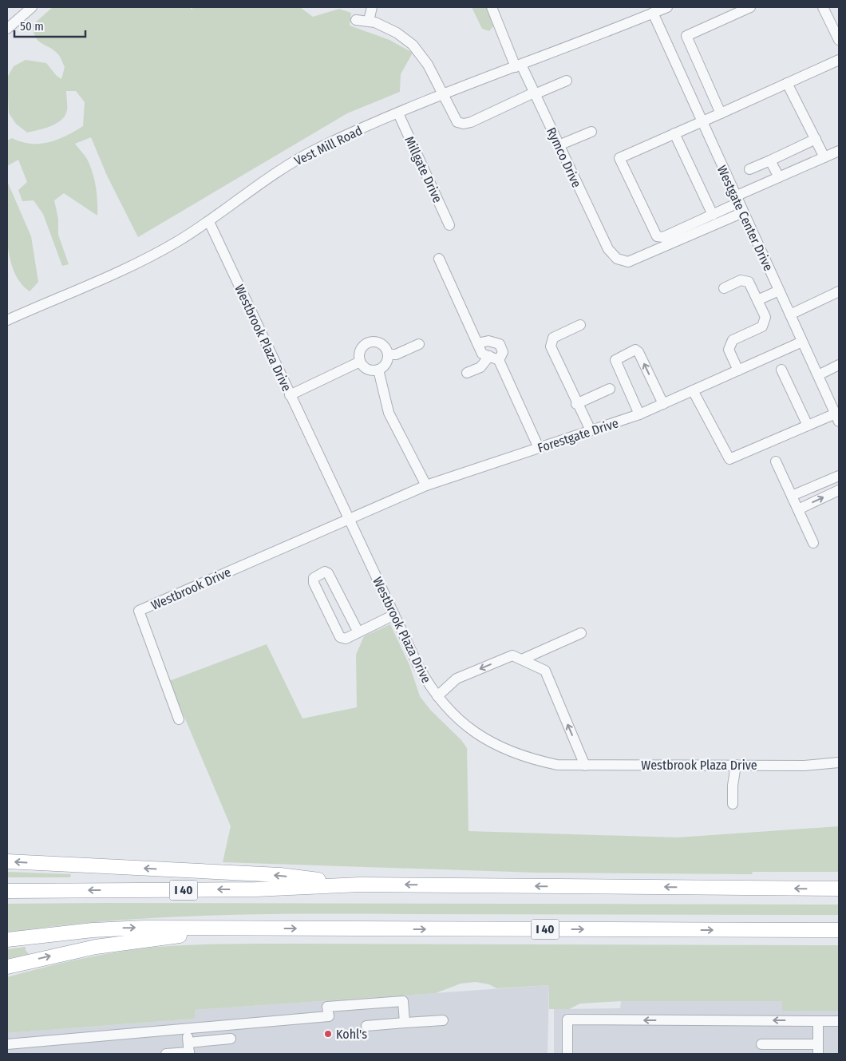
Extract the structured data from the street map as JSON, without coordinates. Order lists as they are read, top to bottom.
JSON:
{
  "streets": {
    "highway": ["I 40"],
    "street": [
      "Vest Mill Road",
      "Rymco Drive",
      "Millgate Drive",
      "Westgate Center Drive",
      "Westbrook Plaza Drive",
      "Forestgate Drive",
      "Westbrook Drive"
    ]
  },
  "crossings": [
    ["Vest Mill Road", "Rymco Drive"],
    ["Vest Mill Road", "Millgate Drive"],
    ["Vest Mill Road", "Westgate Center Drive"],
    ["Vest Mill Road", "Westbrook Plaza Drive"],
    ["Rymco Drive", "Westgate Center Drive"],
    ["Westgate Center Drive", "Forestgate Drive"],
    ["Westbrook Plaza Drive", "Forestgate Drive"],
    ["Westbrook Plaza Drive", "Westbrook Drive"],
    ["Forestgate Drive", "Westbrook Drive"]
  ],
  "places": ["Kohl's"],
  "scale_bar": "50 m"
}
